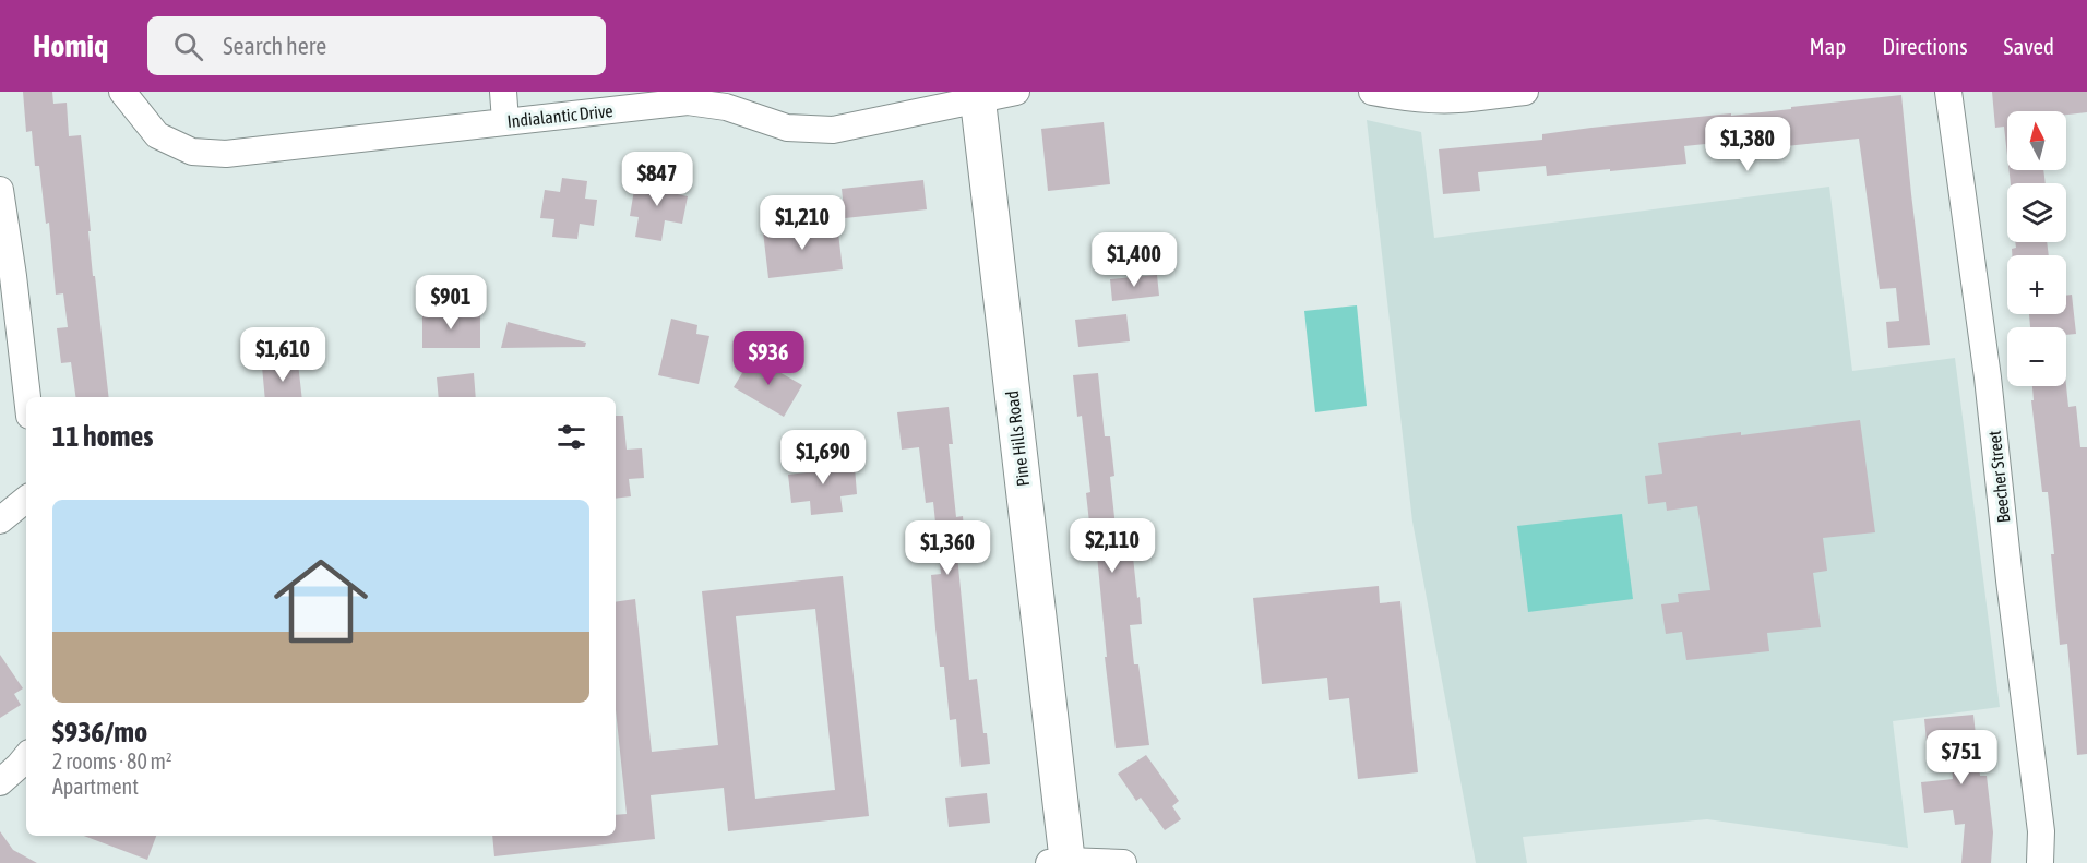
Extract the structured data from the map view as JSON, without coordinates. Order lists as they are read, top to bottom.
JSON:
{
  "streets": {
    "main road": ["Pine Hills Road"],
    "street": ["Indialantic Drive", "Beecher Street"]
  },
  "crossings": [
    ["Indialantic Drive", "Pine Hills Road"]
  ],
  "north": "top",
  "page": {
    "header": "Homiq",
    "search": "Search here",
    "nav": ["Map", "Directions", "Saved"],
    "map_buttons": ["+", "−"],
    "price": [
      "$1,380",
      "$847",
      "$1,210",
      "$1,400",
      "$901",
      "$1,610",
      "$936",
      "$1,690",
      "$2,110",
      "$1,360",
      "$751"
    ],
    "heading": "11 homes",
    "list": [
      {
        "name": "$936/mo",
        "note": "2 rooms · 80 m² · Apartment"
      }
    ]
  }
}
